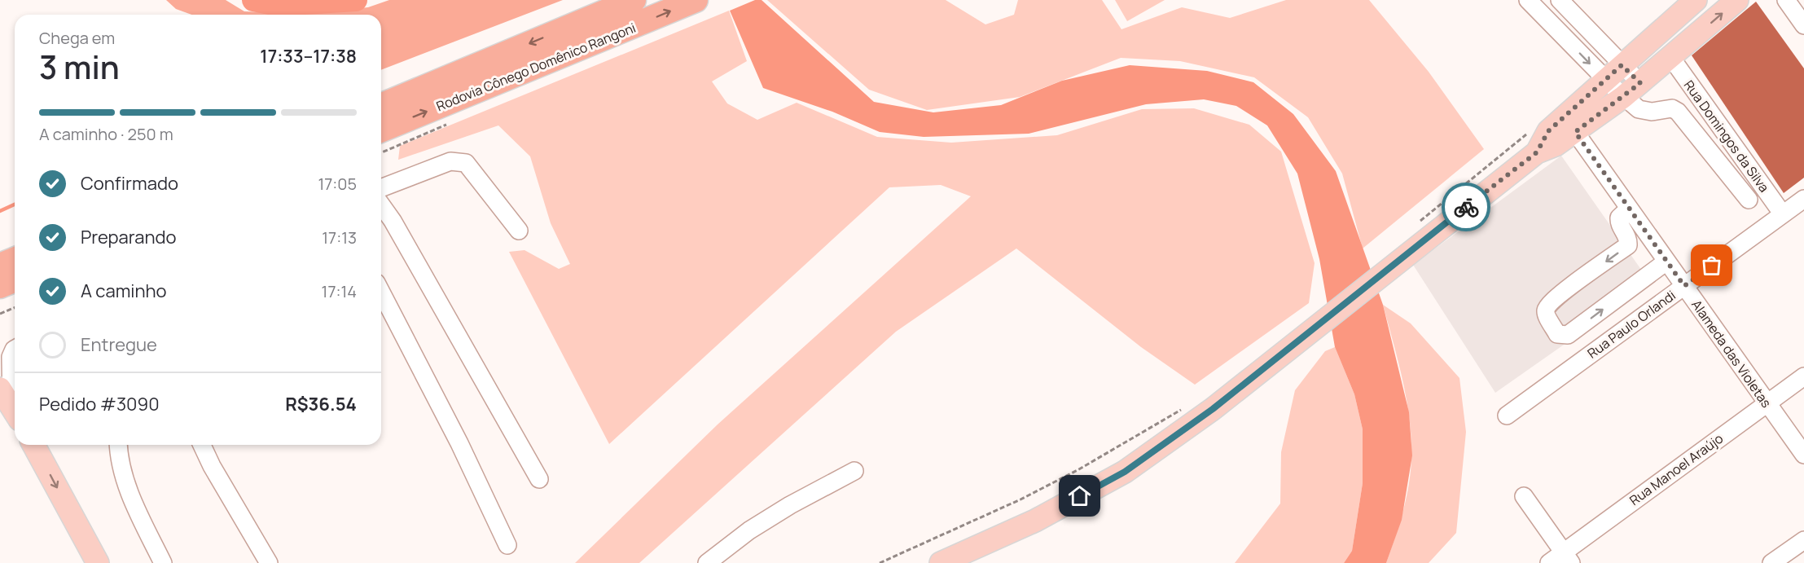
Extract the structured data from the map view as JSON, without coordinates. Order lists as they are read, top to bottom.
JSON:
{
  "streets": {
    "highway": ["Rodovia Cônego Domênico Rangoni"],
    "street": [
      "Rua Domingos da Silva",
      "Rua Paulo Orlandi",
      "Alameda das Violetas",
      "Rua Manoel Araújo"
    ]
  },
  "crossings": [
    ["Rua Domingos da Silva", "Rua Paulo Orlandi"],
    ["Rua Paulo Orlandi", "Alameda das Violetas"],
    ["Alameda das Violetas", "Rua Manoel Araújo"]
  ],
  "page": {
    "heading": ["3 min", "Chega em", "17:33–17:38"],
    "panel": ["Pedido #3090", "R$36.54"],
    "bar": "A caminho · 250 m",
    "list": [
      ["Confirmado", "17:05"],
      ["Preparando", "17:13"],
      ["A caminho", "17:14"],
      "Entregue"
    ]
  }
}
